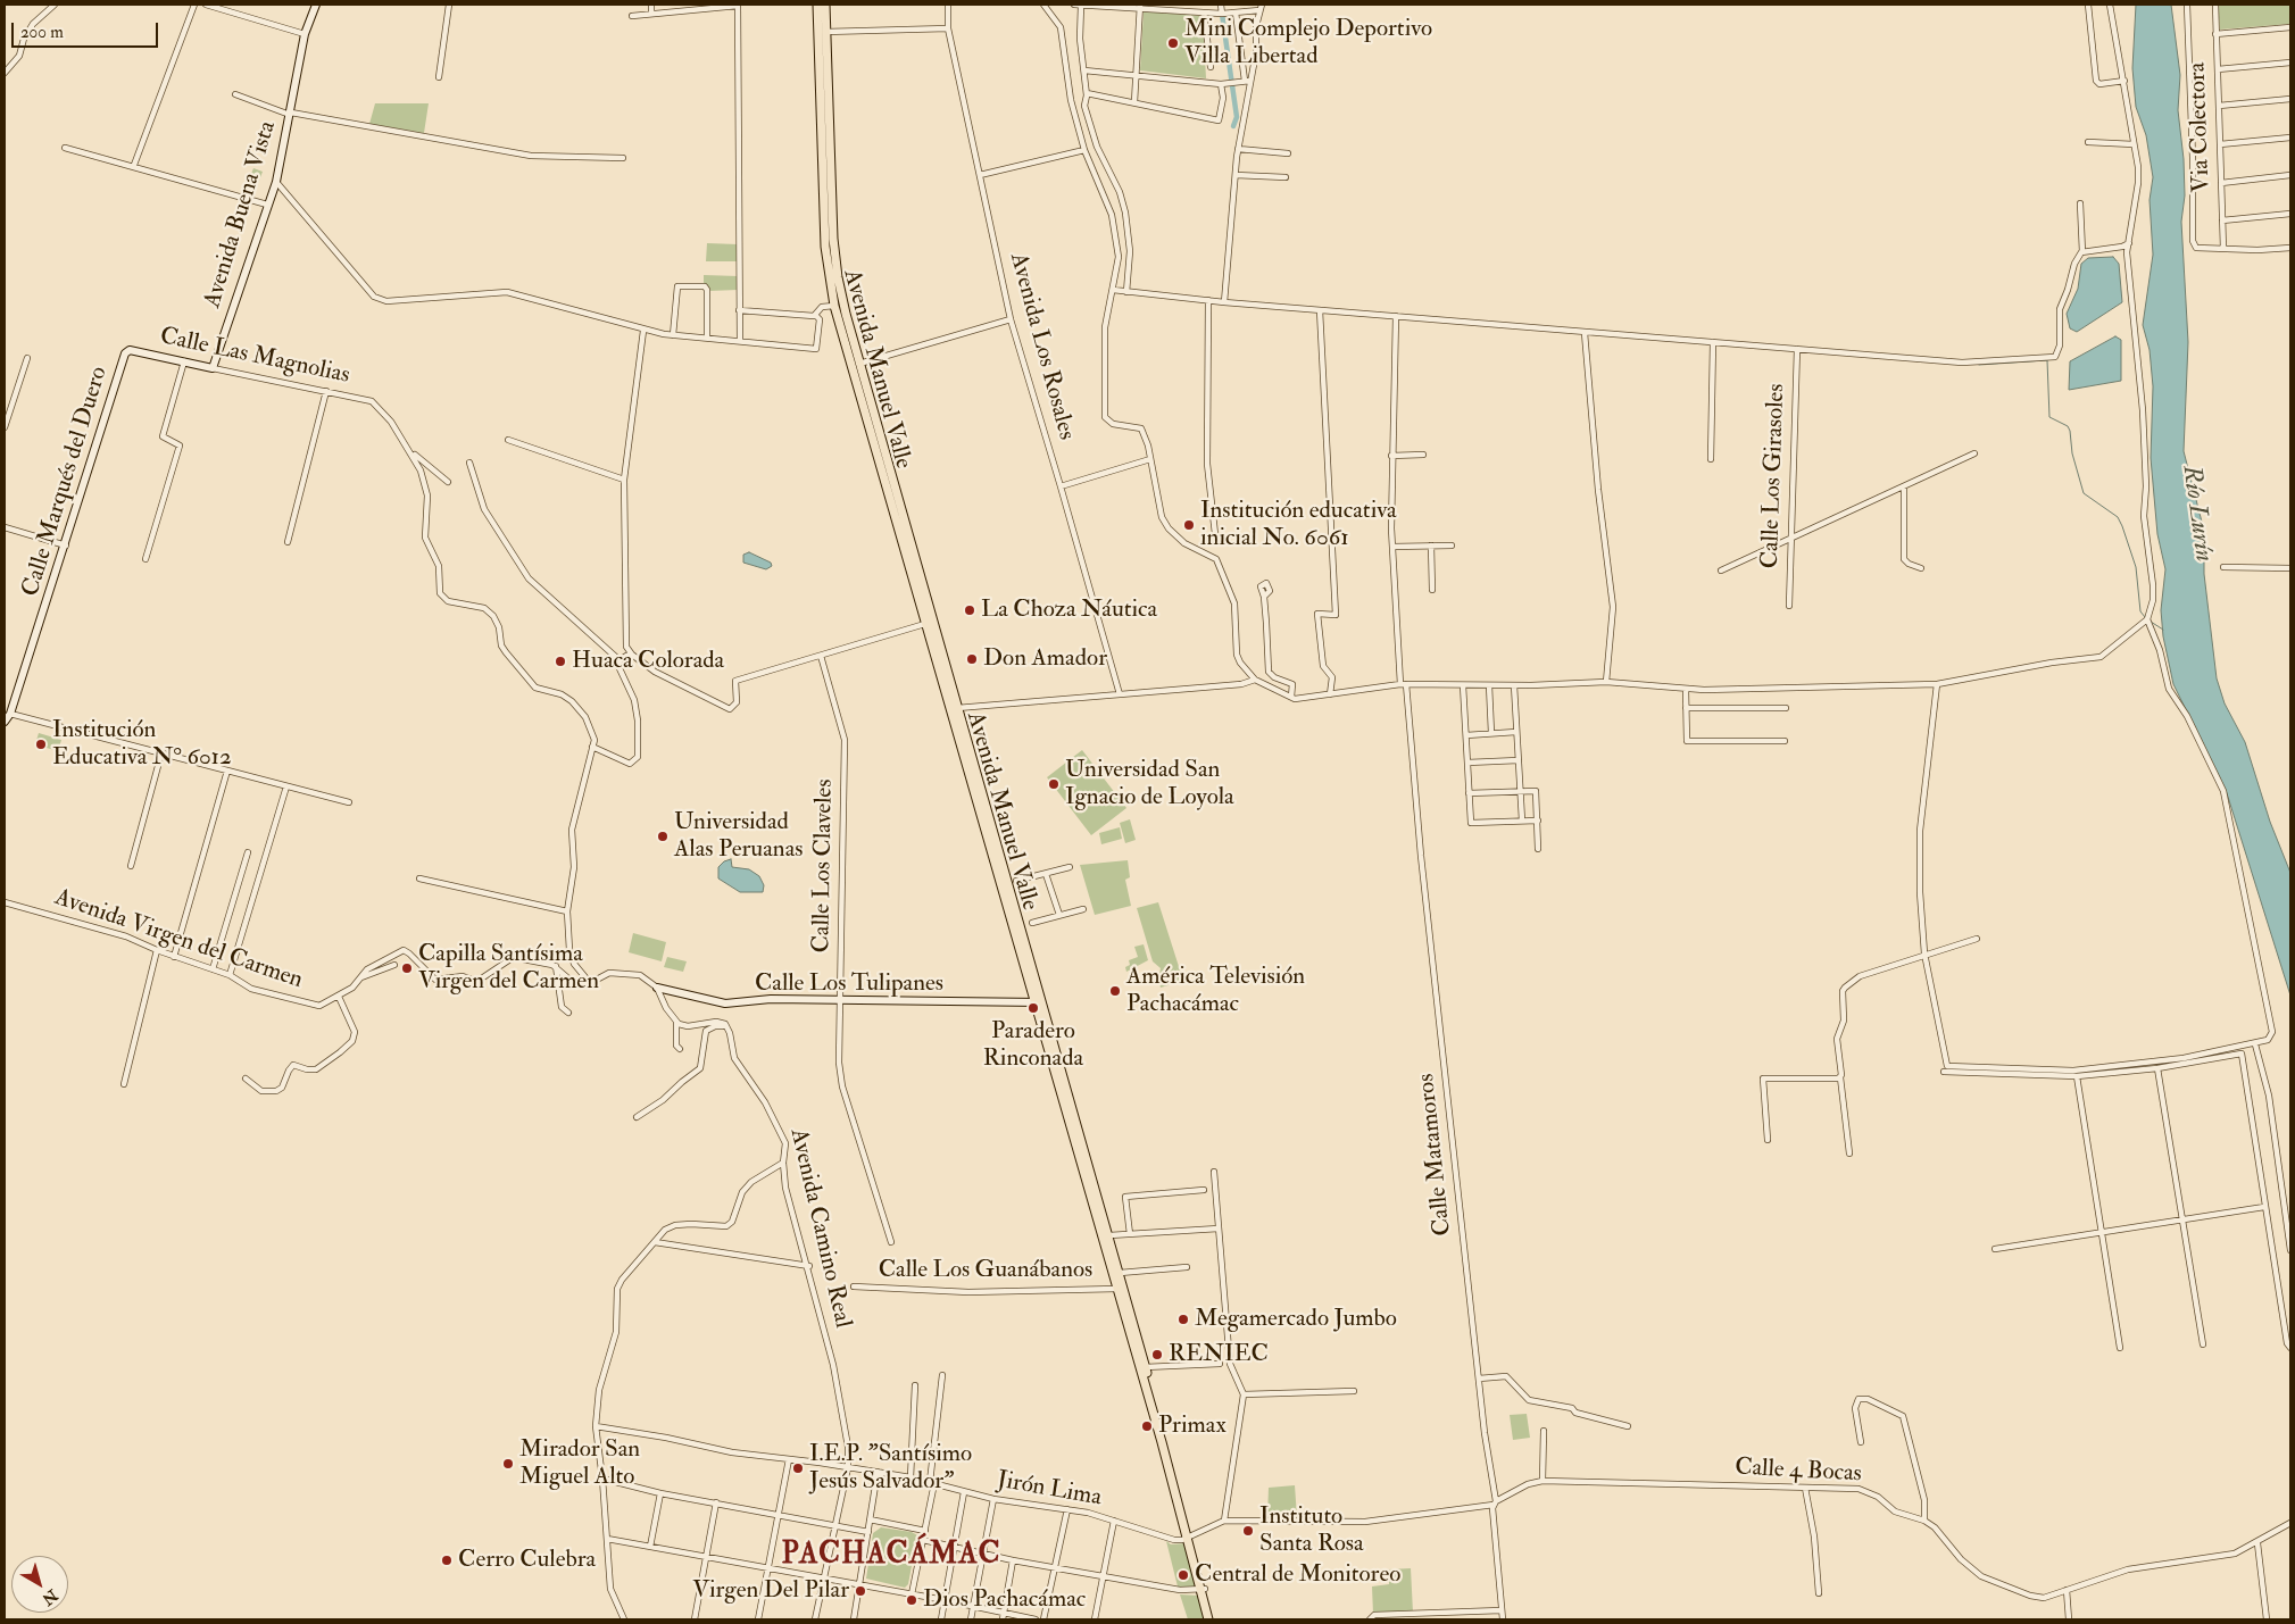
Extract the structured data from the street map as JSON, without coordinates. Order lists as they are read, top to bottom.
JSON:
{
  "streets": {
    "main road": ["Avenida Manuel Valle"],
    "street": [
      "Via Colectora",
      "Avenida Buena Vista",
      "Avenida Los Rosales",
      "Calle Las Magnolias",
      "Calle Los Girasoles",
      "Calle Marqués del Duero",
      "Calle Los Claveles",
      "Avenida Virgen del Carmen",
      "Calle Los Tulipanes",
      "Calle Matamoros",
      "Avenida Camino Real",
      "Calle Los Guanábanos",
      "Calle 4 Bocas",
      "Jirón Lima"
    ]
  },
  "crossings": [
    ["Avenida Buena Vista", "Calle Las Magnolias"],
    ["Calle Las Magnolias", "Calle Marqués del Duero"],
    ["Avenida Manuel Valle", "Calle Los Tulipanes"],
    ["Avenida Manuel Valle", "Calle Los Guanábanos"],
    ["Avenida Manuel Valle", "Calle 4 Bocas"],
    ["Avenida Manuel Valle", "Jirón Lima"],
    ["Calle Los Claveles", "Calle Los Tulipanes"],
    ["Calle Matamoros", "Calle 4 Bocas"],
    ["Avenida Camino Real", "Jirón Lima"],
    ["Calle 4 Bocas", "Jirón Lima"]
  ],
  "districts": ["PACHACÁMAC"],
  "water": ["Río Lurín"],
  "places": [
    "Mini Complejo Deportivo Villa Libertad",
    "Institución educativa inicial No. 6061",
    "La Choza Náutica",
    "Don Amador",
    "Huaca Colorada",
    "Institución Educativa N° 6012",
    "Universidad San Ignacio de Loyola",
    "Universidad Alas Peruanas",
    "Capilla Santísima Virgen del Carmen",
    "América Televisión Pachacámac",
    "Paradero Rinconada",
    "Megamercado Jumbo",
    "RENIEC",
    "Primax",
    "Mirador San Miguel Alto",
    "I.E.P. \"Santísimo Jesús Salvador\"",
    "Instituto Santa Rosa",
    "Cerro Culebra",
    "Central de Monitoreo",
    "Virgen Del Pilar",
    "Dios Pachacámac"
  ],
  "scale_bar": "200 m",
  "north": "bottom right"
}
